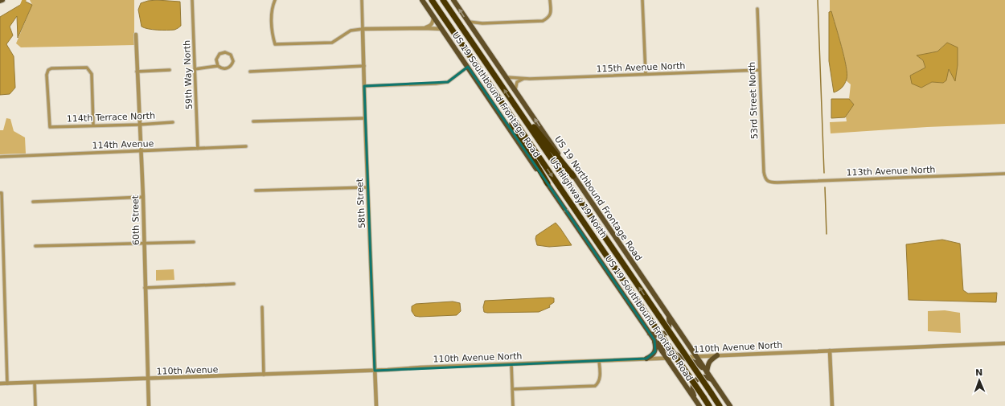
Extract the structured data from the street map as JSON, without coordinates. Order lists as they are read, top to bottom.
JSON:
{
  "streets": {
    "highway": ["US Highway 19 North"],
    "main road": ["US 19 Southbound Frontage Road", "US 19 Northbound Frontage Road"],
    "street": [
      "115th Avenue North",
      "59th Way North",
      "53rd Street North",
      "114th Terrace North",
      "114th Avenue",
      "113th Avenue North",
      "58th Street",
      "60th Street",
      "110th Avenue North",
      "110th Avenue"
    ]
  },
  "crossings": [
    ["115th Avenue North", "53rd Street North"],
    ["115th Avenue North", "US 19 Northbound Frontage Road"],
    ["59th Way North", "114th Avenue"],
    ["US 19 Southbound Frontage Road", "110th Avenue North"],
    ["53rd Street North", "113th Avenue North"],
    ["114th Terrace North", "60th Street"],
    ["114th Avenue", "60th Street"],
    ["US 19 Northbound Frontage Road", "110th Avenue North"],
    ["58th Street", "110th Avenue North"],
    ["58th Street", "110th Avenue"],
    ["60th Street", "110th Avenue"],
    ["110th Avenue North", "110th Avenue"]
  ],
  "one_way": ["US 19 Southbound Frontage Road"],
  "north": "top"
}
